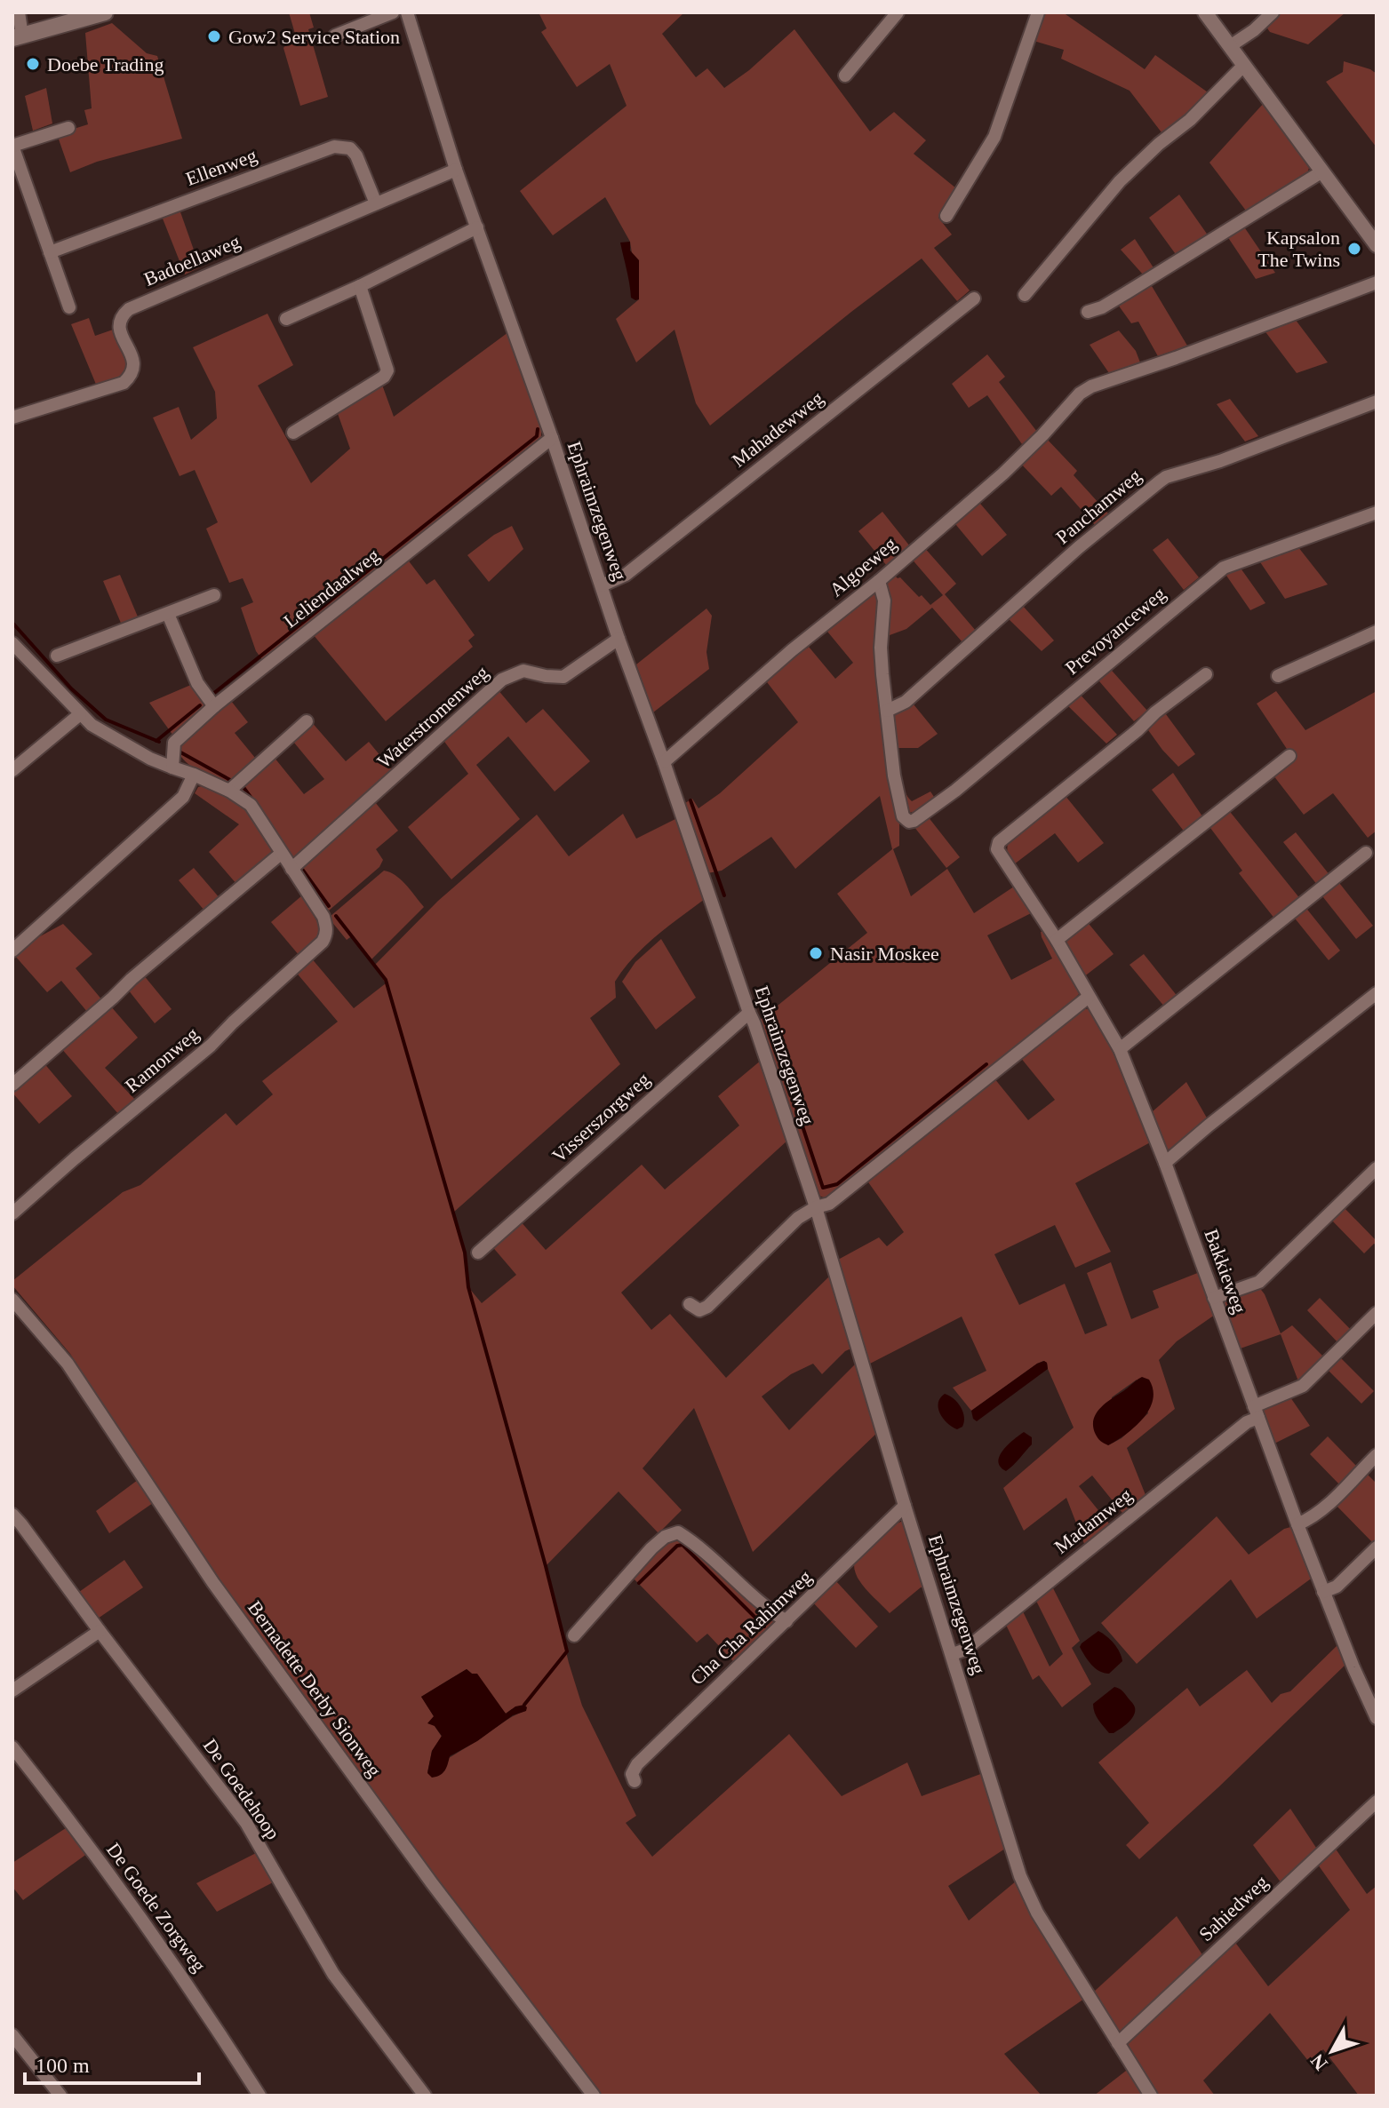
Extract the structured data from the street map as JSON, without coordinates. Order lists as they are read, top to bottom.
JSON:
{
  "streets": {
    "street": [
      "Ellenweg",
      "Badoellaweg",
      "Mahadewweg",
      "Panchamweg",
      "Ephraimzegenweg",
      "Algoeweg",
      "Leliendaalweg",
      "Prevoyanceweg",
      "Waterstromenweg",
      "Ramonweg",
      "Visserszorgweg",
      "Bakkieweg",
      "Madamweg",
      "Cha Cha Rahimweg",
      "Bernadette Derby Sionweg",
      "De Goedehoop",
      "De Goede Zorgweg",
      "Sahiedweg"
    ]
  },
  "crossings": [
    ["Ellenweg", "Badoellaweg"],
    ["Badoellaweg", "Ephraimzegenweg"],
    ["Mahadewweg", "Ephraimzegenweg"],
    ["Panchamweg", "Prevoyanceweg"],
    ["Ephraimzegenweg", "Algoeweg"],
    ["Ephraimzegenweg", "Leliendaalweg"],
    ["Ephraimzegenweg", "Waterstromenweg"],
    ["Ephraimzegenweg", "Visserszorgweg"],
    ["Ephraimzegenweg", "Madamweg"],
    ["Ephraimzegenweg", "Cha Cha Rahimweg"],
    ["Ephraimzegenweg", "Sahiedweg"],
    ["Waterstromenweg", "Ramonweg"],
    ["Bakkieweg", "Madamweg"]
  ],
  "places": [
    "Gow2 Service Station",
    "Doebe Trading",
    "Kapsalon The Twins",
    "Nasir Moskee"
  ],
  "scale_bar": "100 m",
  "north": "bottom left"
}
